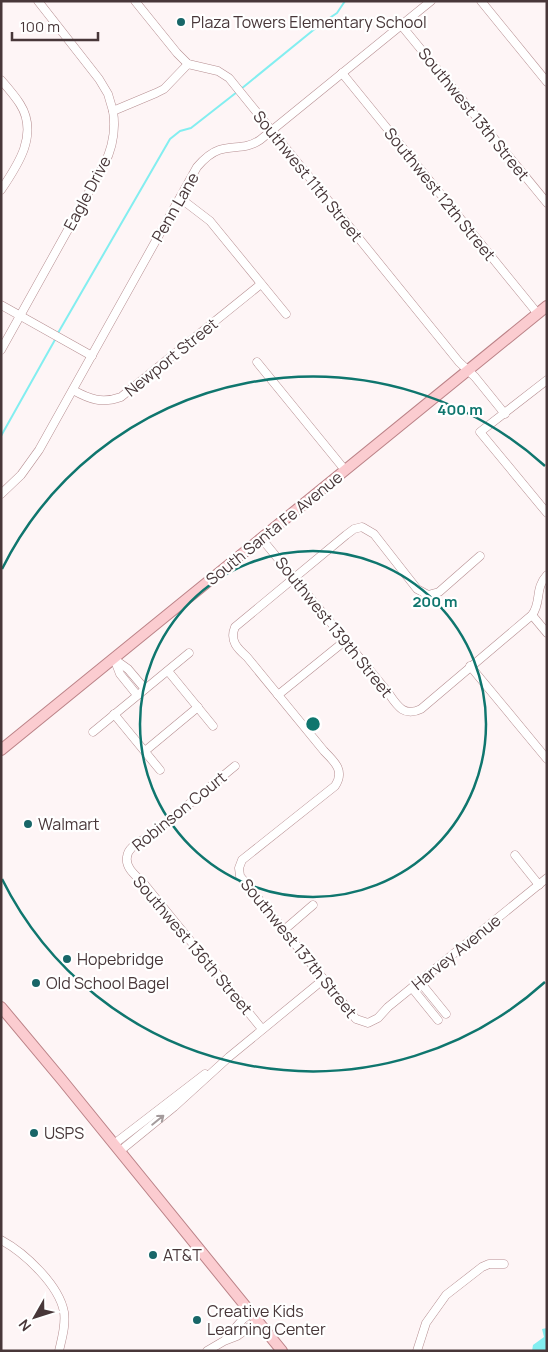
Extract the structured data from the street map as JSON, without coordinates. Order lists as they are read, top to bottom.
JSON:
{
  "streets": {
    "main road": ["South Santa Fe Avenue"],
    "street": [
      "Southwest 13th Street",
      "Southwest 11th Street",
      "Eagle Drive",
      "Southwest 12th Street",
      "Penn Lane",
      "Newport Street",
      "Southwest 139th Street",
      "Robinson Court",
      "Southwest 136th Street",
      "Southwest 137th Street",
      "Harvey Avenue"
    ]
  },
  "crossings": [
    ["Southwest 13th Street", "Penn Lane"],
    ["Southwest 11th Street", "Penn Lane"],
    ["Southwest 11th Street", "South Santa Fe Avenue"],
    ["Southwest 12th Street", "Penn Lane"],
    ["Southwest 12th Street", "South Santa Fe Avenue"],
    ["Penn Lane", "Newport Street"],
    ["South Santa Fe Avenue", "Southwest 139th Street"],
    ["Robinson Court", "Southwest 136th Street"],
    ["Southwest 137th Street", "Harvey Avenue"]
  ],
  "places": [
    "Plaza Towers Elementary School",
    "Walmart",
    "Hopebridge",
    "Old School Bagel",
    "USPS",
    "AT&T",
    "Creative Kids Learning Center"
  ],
  "scale_bar": "100 m",
  "north": "bottom left",
  "rings": ["400 m", "200 m"]
}
